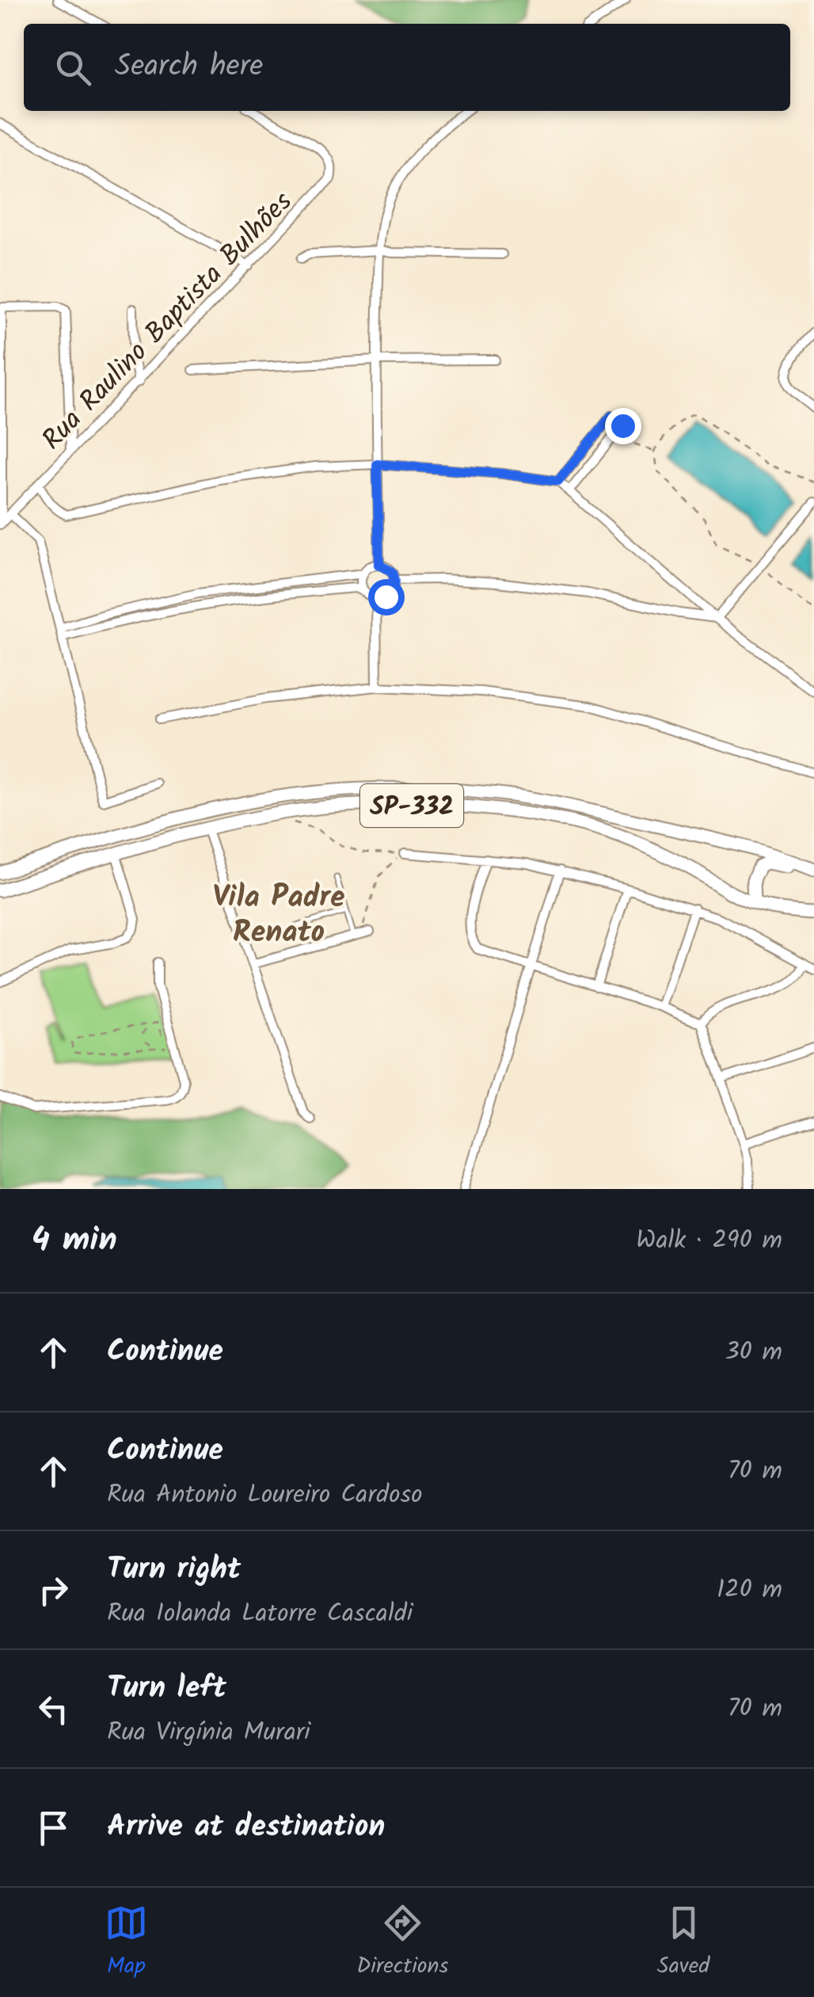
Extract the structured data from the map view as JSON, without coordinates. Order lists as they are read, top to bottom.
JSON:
{
  "streets": {
    "main road": ["SP-332"],
    "street": ["Rua Raulino Baptista Bulhões"]
  },
  "districts": ["Vila Padre Renato"],
  "page": {
    "search": "Search here",
    "heading": ["4 min", "Walk · 290 m"],
    "list": [
      ["Continue", "30 m"],
      ["Continue", "Rua Antonio Loureiro Cardoso", "70 m"],
      ["Turn right", "Rua Iolanda Latorre Cascaldi", "120 m"],
      ["Turn left", "Rua Virgínia Murari", "70 m"],
      "Arrive at destination"
    ],
    "nav": ["Map", "Directions", "Saved"]
  }
}
